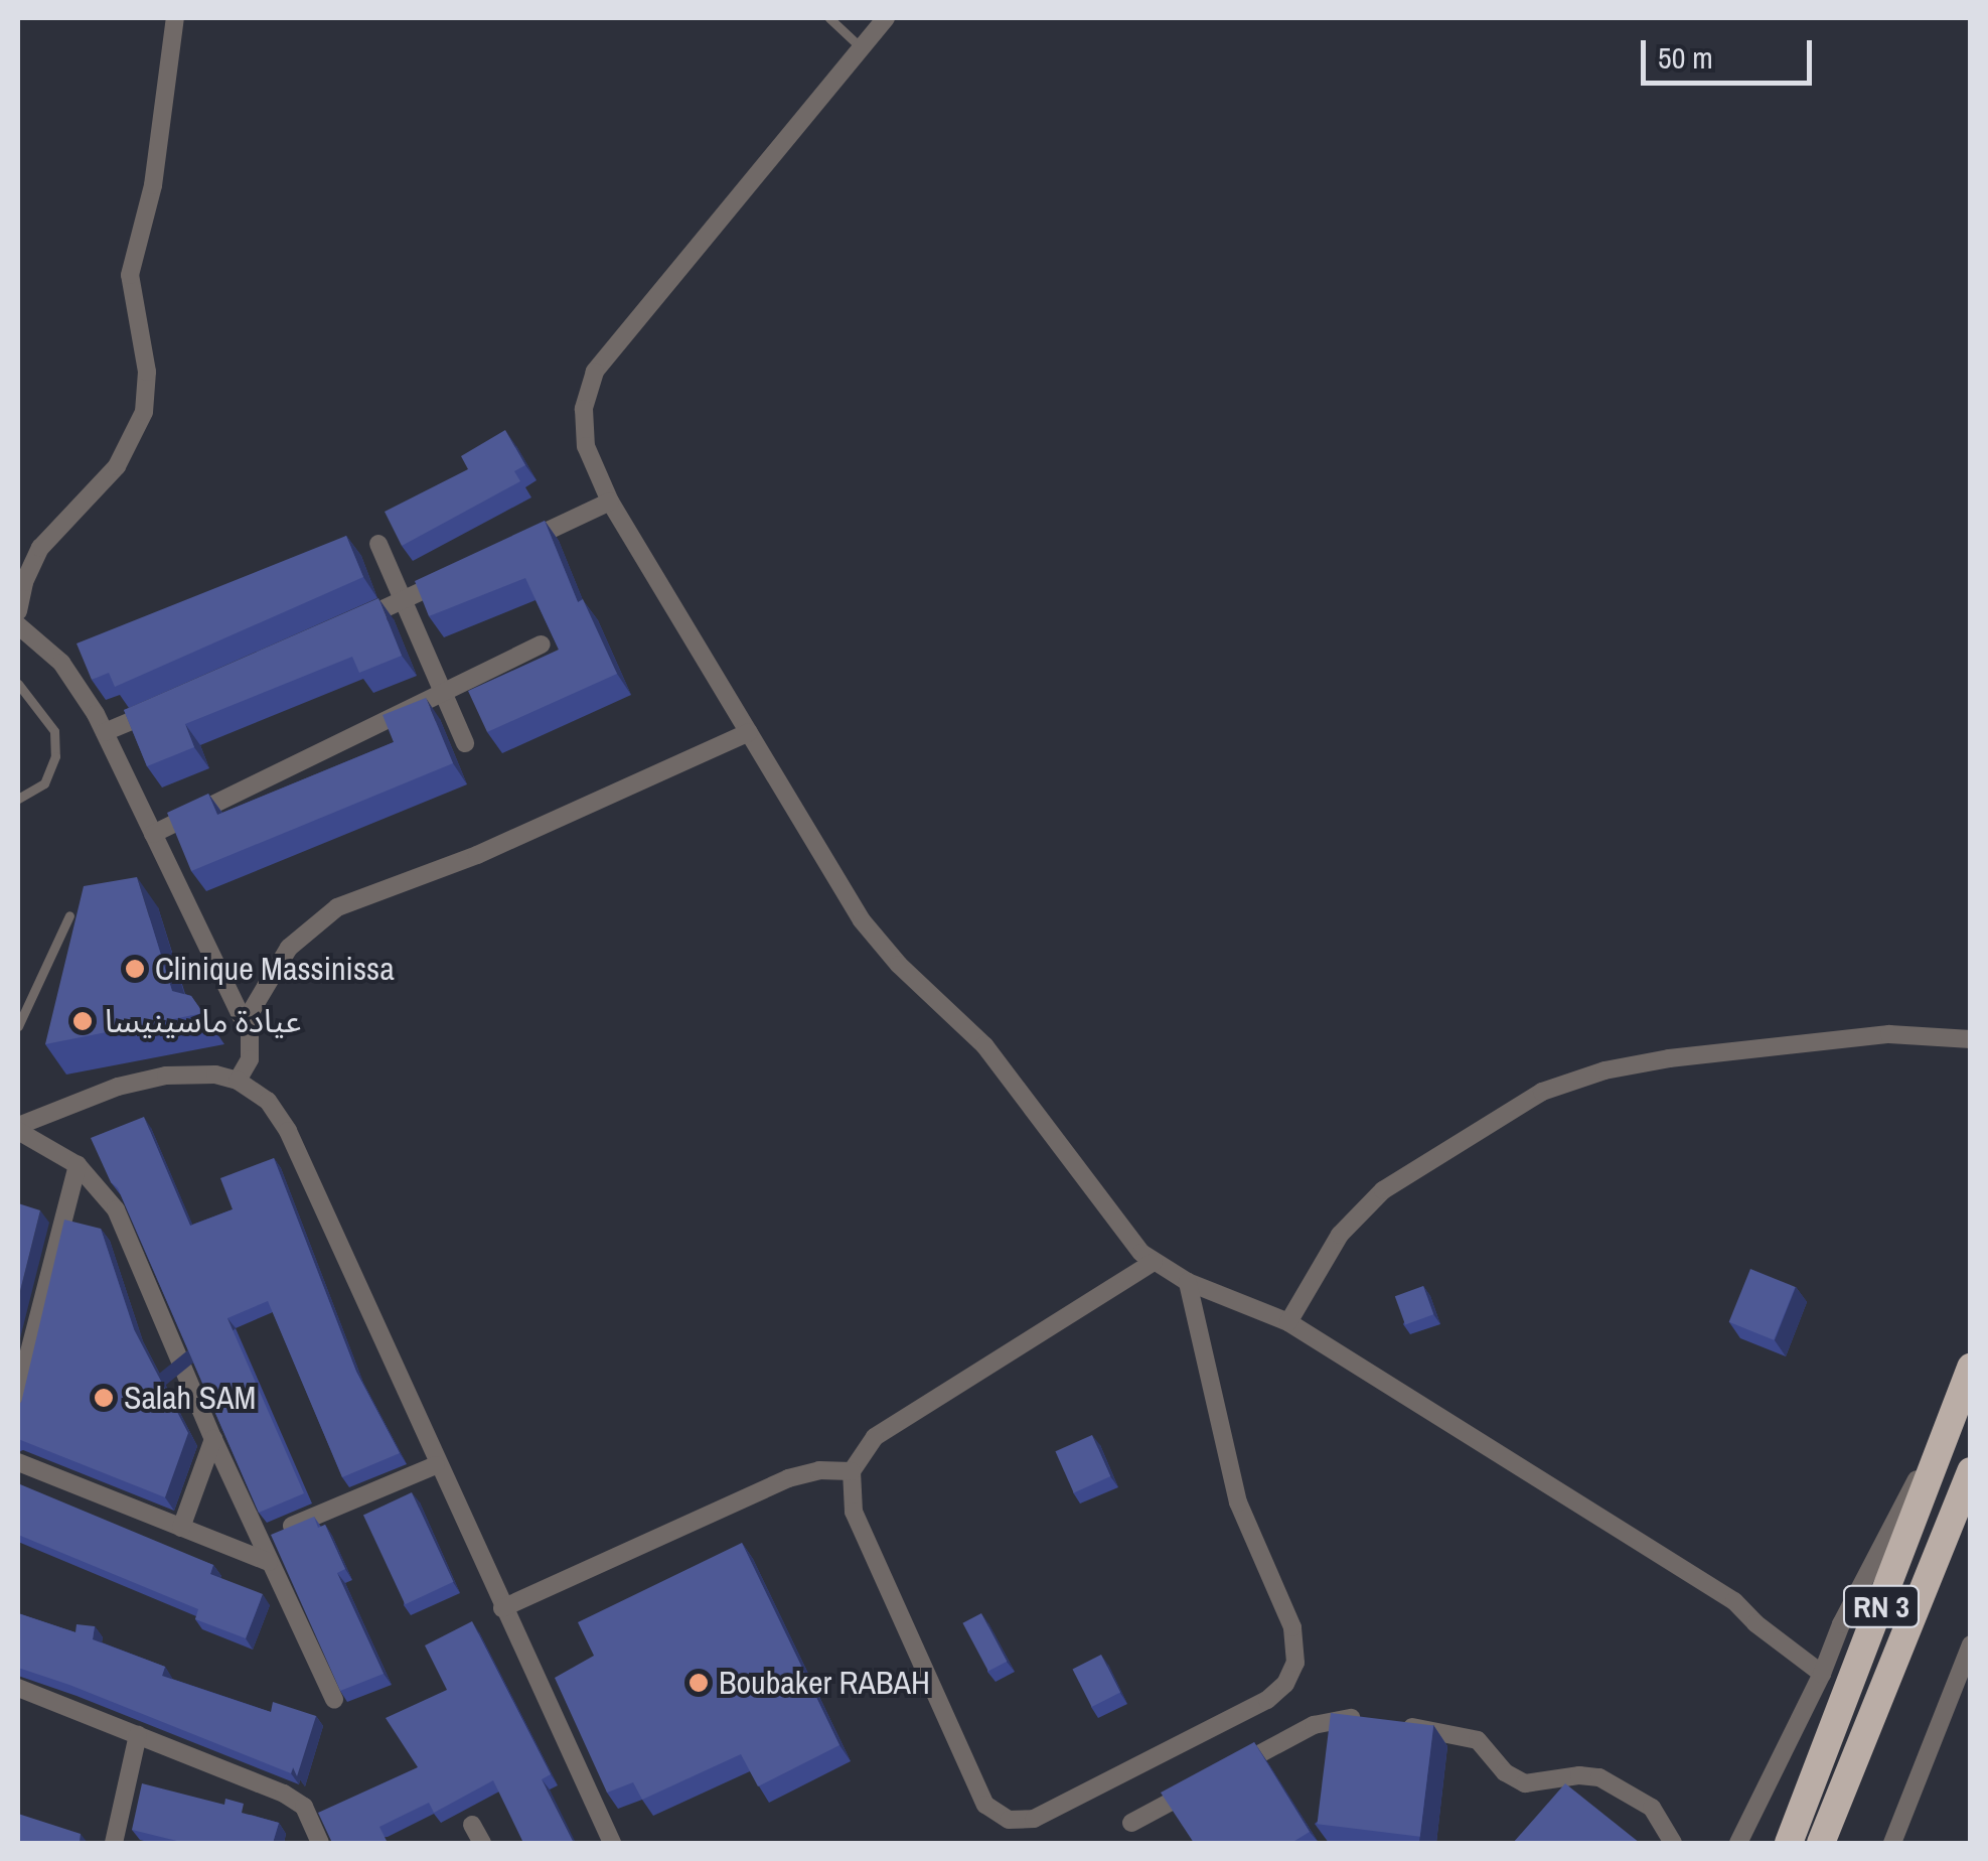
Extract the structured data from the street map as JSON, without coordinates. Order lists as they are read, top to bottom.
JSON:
{
  "streets": {
    "highway": ["RN 3"]
  },
  "places": [
    "Clinique Massinissa",
    "عيادة ماسينيسا",
    "Salah SAM",
    "Boubaker RABAH"
  ],
  "scale_bar": "50 m"
}
